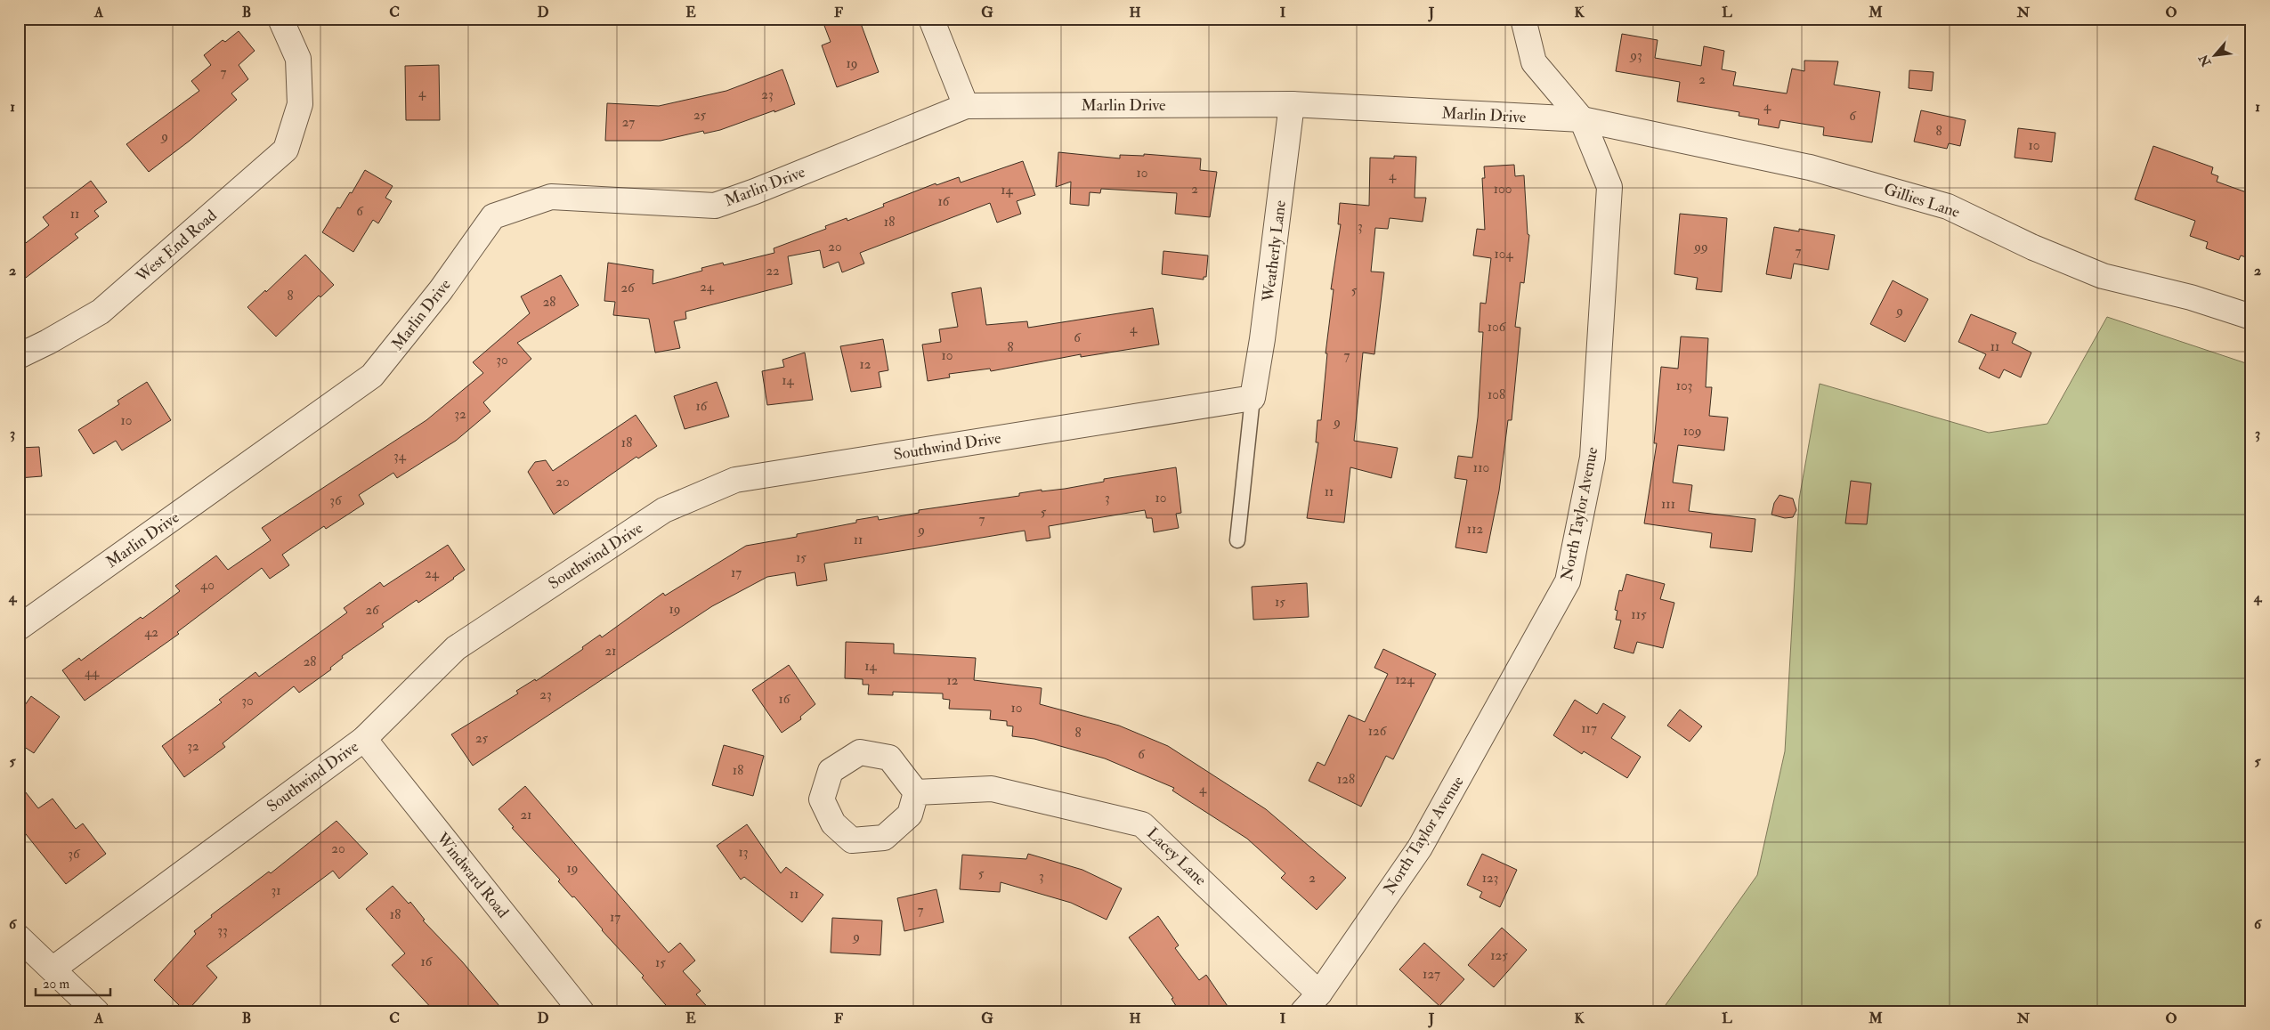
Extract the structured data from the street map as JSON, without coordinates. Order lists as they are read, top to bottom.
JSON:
{
  "streets": {
    "street": [
      "Marlin Drive",
      "Gillies Lane",
      "West End Road",
      "Weatherly Lane",
      "Southwind Drive",
      "North Taylor Avenue",
      "Lacey Lane",
      "Windward Road"
    ]
  },
  "crossings": [
    ["Marlin Drive", "Gillies Lane"],
    ["Marlin Drive", "Weatherly Lane"],
    ["Marlin Drive", "North Taylor Avenue"],
    ["Gillies Lane", "North Taylor Avenue"],
    ["Weatherly Lane", "Southwind Drive"],
    ["Southwind Drive", "Windward Road"],
    ["North Taylor Avenue", "Lacey Lane"]
  ],
  "house_numbers": [
    "93",
    "19",
    "7",
    "2",
    "4",
    "23",
    "4",
    "25",
    "6",
    "27",
    "8",
    "9",
    "10",
    "10",
    "4",
    "2",
    "100",
    "14",
    "16",
    "6",
    "11",
    "18",
    "3",
    "20",
    "99",
    "7",
    "104",
    "22",
    "24",
    "26",
    "5",
    "8",
    "28",
    "9",
    "106",
    "4",
    "6",
    "11",
    "8",
    "10",
    "7",
    "30",
    "12",
    "14",
    "103",
    "108",
    "16",
    "32",
    "10",
    "9",
    "109",
    "18",
    "34",
    "110",
    "20",
    "11",
    "3",
    "10",
    "36",
    "111",
    "5",
    "7",
    "112",
    "9",
    "11",
    "15",
    "17",
    "24",
    "40",
    "15",
    "19",
    "26",
    "115",
    "42",
    "21",
    "28",
    "14",
    "44",
    "124",
    "12",
    "23",
    "16",
    "30",
    "10",
    "117",
    "126",
    "8",
    "25",
    "32",
    "6",
    "18",
    "128",
    "4",
    "21",
    "20",
    "13",
    "36",
    "19",
    "5",
    "3",
    "2",
    "123",
    "31",
    "11",
    "7",
    "18",
    "17",
    "33",
    "9",
    "125",
    "16",
    "15",
    "127"
  ],
  "scale_bar": "20 m",
  "north": "bottom left",
  "grid": {
    "columns": [
      "A",
      "B",
      "C",
      "D",
      "E",
      "F",
      "G",
      "H",
      "I",
      "J",
      "K",
      "L",
      "M",
      "N",
      "O"
    ],
    "rows": [
      "1",
      "2",
      "3",
      "4",
      "5",
      "6"
    ]
  }
}
